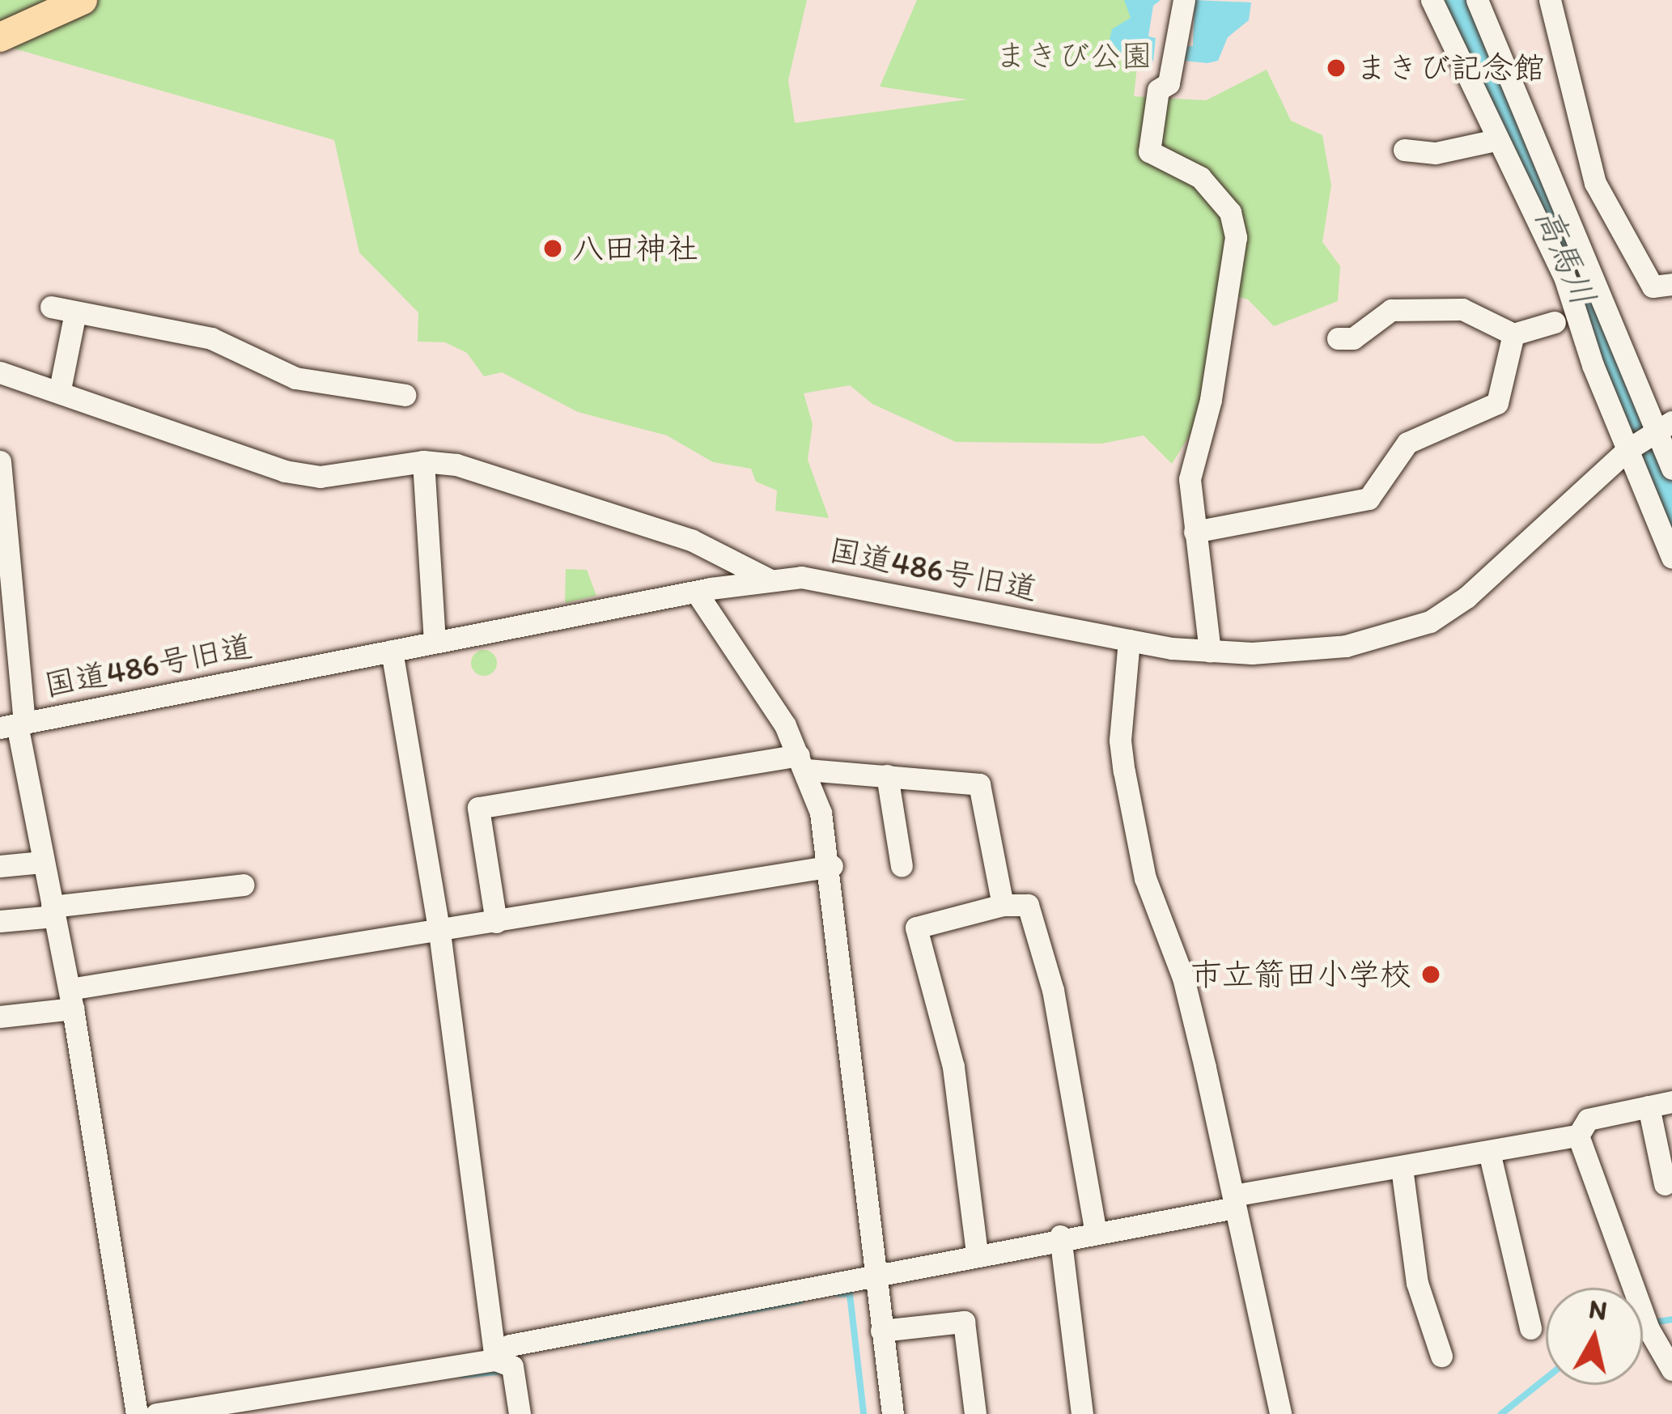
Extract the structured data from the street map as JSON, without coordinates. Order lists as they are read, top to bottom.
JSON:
{
  "streets": {
    "street": ["国道486号旧道"]
  },
  "water": ["高馬川"],
  "parks": ["まきび公園"],
  "places": ["まきび記念館", "八田神社", "市立箭田小学校"],
  "north": "top"
}
